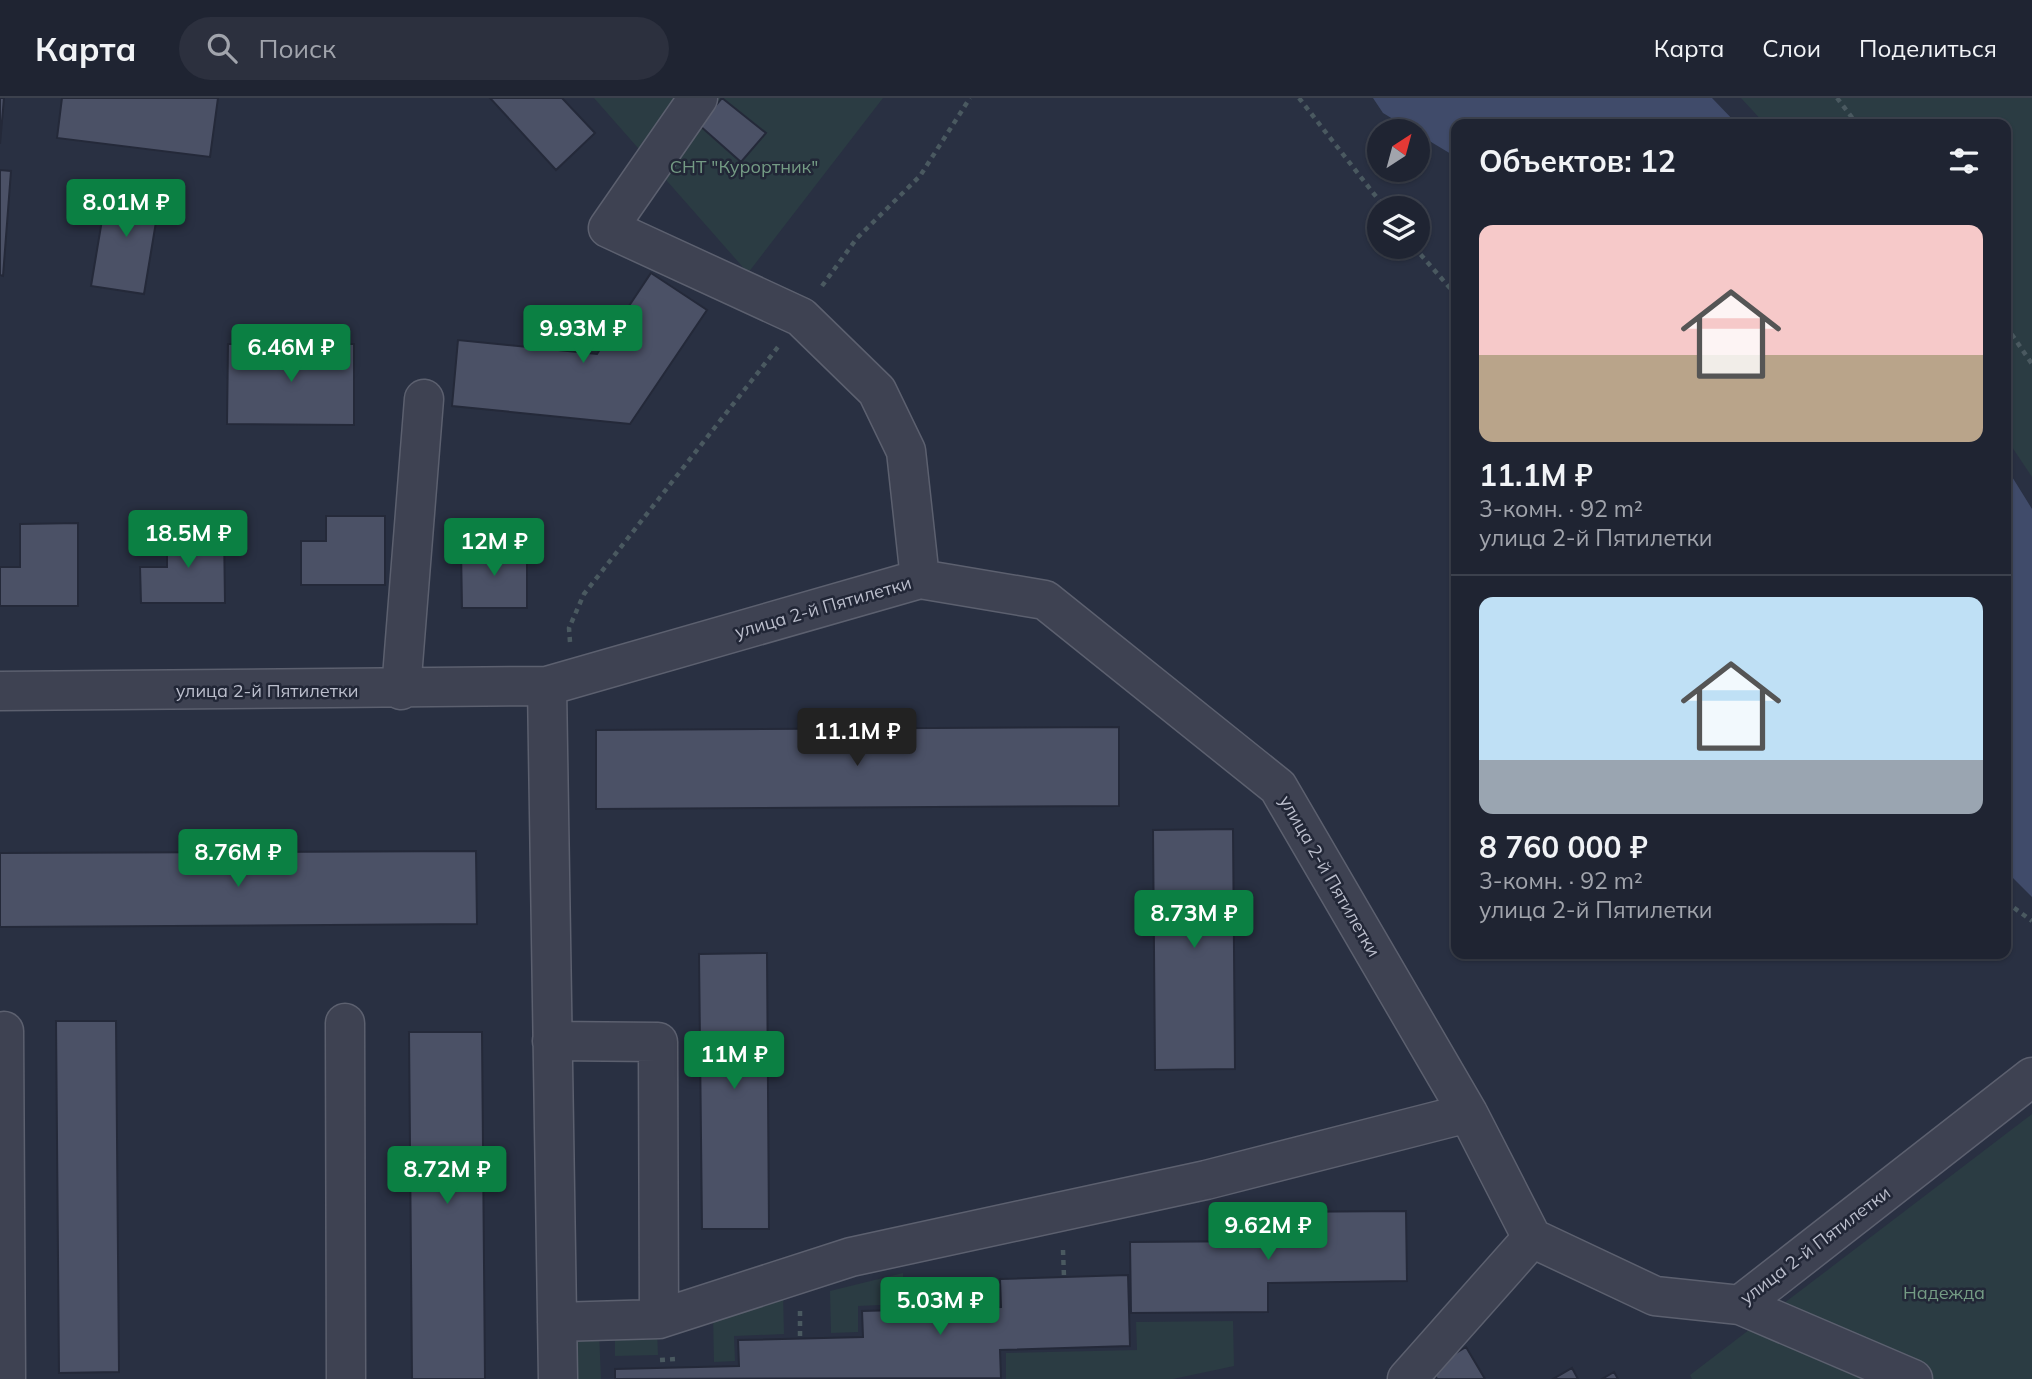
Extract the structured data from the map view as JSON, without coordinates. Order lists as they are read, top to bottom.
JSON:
{
  "streets": {
    "street": ["улица 2-й Пятилетки"]
  },
  "parks": ["СНТ \"Курортник\"", "Надежда"],
  "north": "top right",
  "page": {
    "header": "Карта",
    "search": "Поиск",
    "nav": ["Карта", "Слои", "Поделиться"],
    "heading": "Объектов: 12",
    "price": [
      "8.01M ₽",
      "9.93M ₽",
      "6.46M ₽",
      "18.5M ₽",
      "12M ₽",
      "11.1M ₽",
      "8.76M ₽",
      "8.73M ₽",
      "11M ₽",
      "8.72M ₽",
      "9.62M ₽",
      "5.03M ₽"
    ],
    "list": [
      {
        "name": "11.1M ₽",
        "note": "3-комн. · 92 m² · улица 2-й Пятилетки"
      },
      {
        "name": "8 760 000 ₽",
        "note": "3-комн. · 92 m² · улица 2-й Пятилетки"
      }
    ]
  }
}
